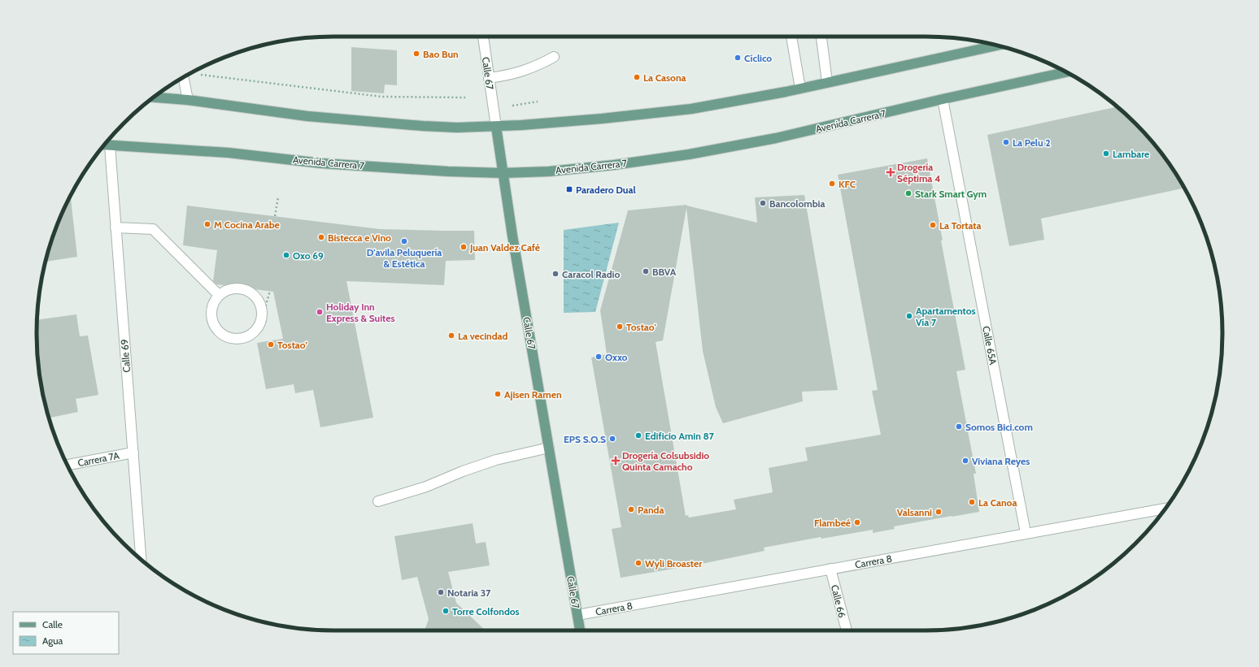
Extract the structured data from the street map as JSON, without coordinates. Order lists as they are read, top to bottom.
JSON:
{
  "streets": {
    "main road": ["Calle 67", "Avenida Carrera 7"],
    "street": [
      "Calle 65A",
      "Calle 69",
      "Carrera 7A",
      "Carrera 8",
      "Calle 66"
    ]
  },
  "crossings": [
    ["Calle 67", "Avenida Carrera 7"],
    ["Calle 67", "Carrera 8"],
    ["Avenida Carrera 7", "Calle 65A"],
    ["Avenida Carrera 7", "Calle 69"],
    ["Calle 65A", "Carrera 8"],
    ["Calle 69", "Carrera 7A"],
    ["Carrera 8", "Calle 66"]
  ],
  "places": {
    "other": [
      "Bao Bun",
      "Cíclico",
      "La Casona",
      "La Pelu 2",
      "Lambare",
      "KFC",
      "Stark Smart Gym",
      "Bancolombia",
      "M Cocina Arabe",
      "La Tortata",
      "Bistecca e Vino",
      "D'avila Peluquería & Estética",
      "Juan Valdez Café",
      "Oxo 69",
      "BBVA",
      "Caracol Radio",
      "Holiday Inn Express & Suites",
      "Apartamentos Vía 7",
      "Tostao'",
      "La vecindad",
      "Tostao’",
      "Oxxo",
      "Ajisen Ramen",
      "Somos Bici.com",
      "Edificio Amin 87",
      "EPS S.O.S",
      "Viviana Reyes",
      "La Canoa",
      "Panda",
      "Valsanni",
      "Flambeé",
      "Wyli Broaster",
      "Notaria 37",
      "Torre Colfondos"
    ],
    "health": ["Drogería Séptima 4", "Drogería Colsubsidio Quinta Camacho"],
    "transit": ["Paradero Dual"]
  },
  "legend": ["Calle", "Agua"]
}
